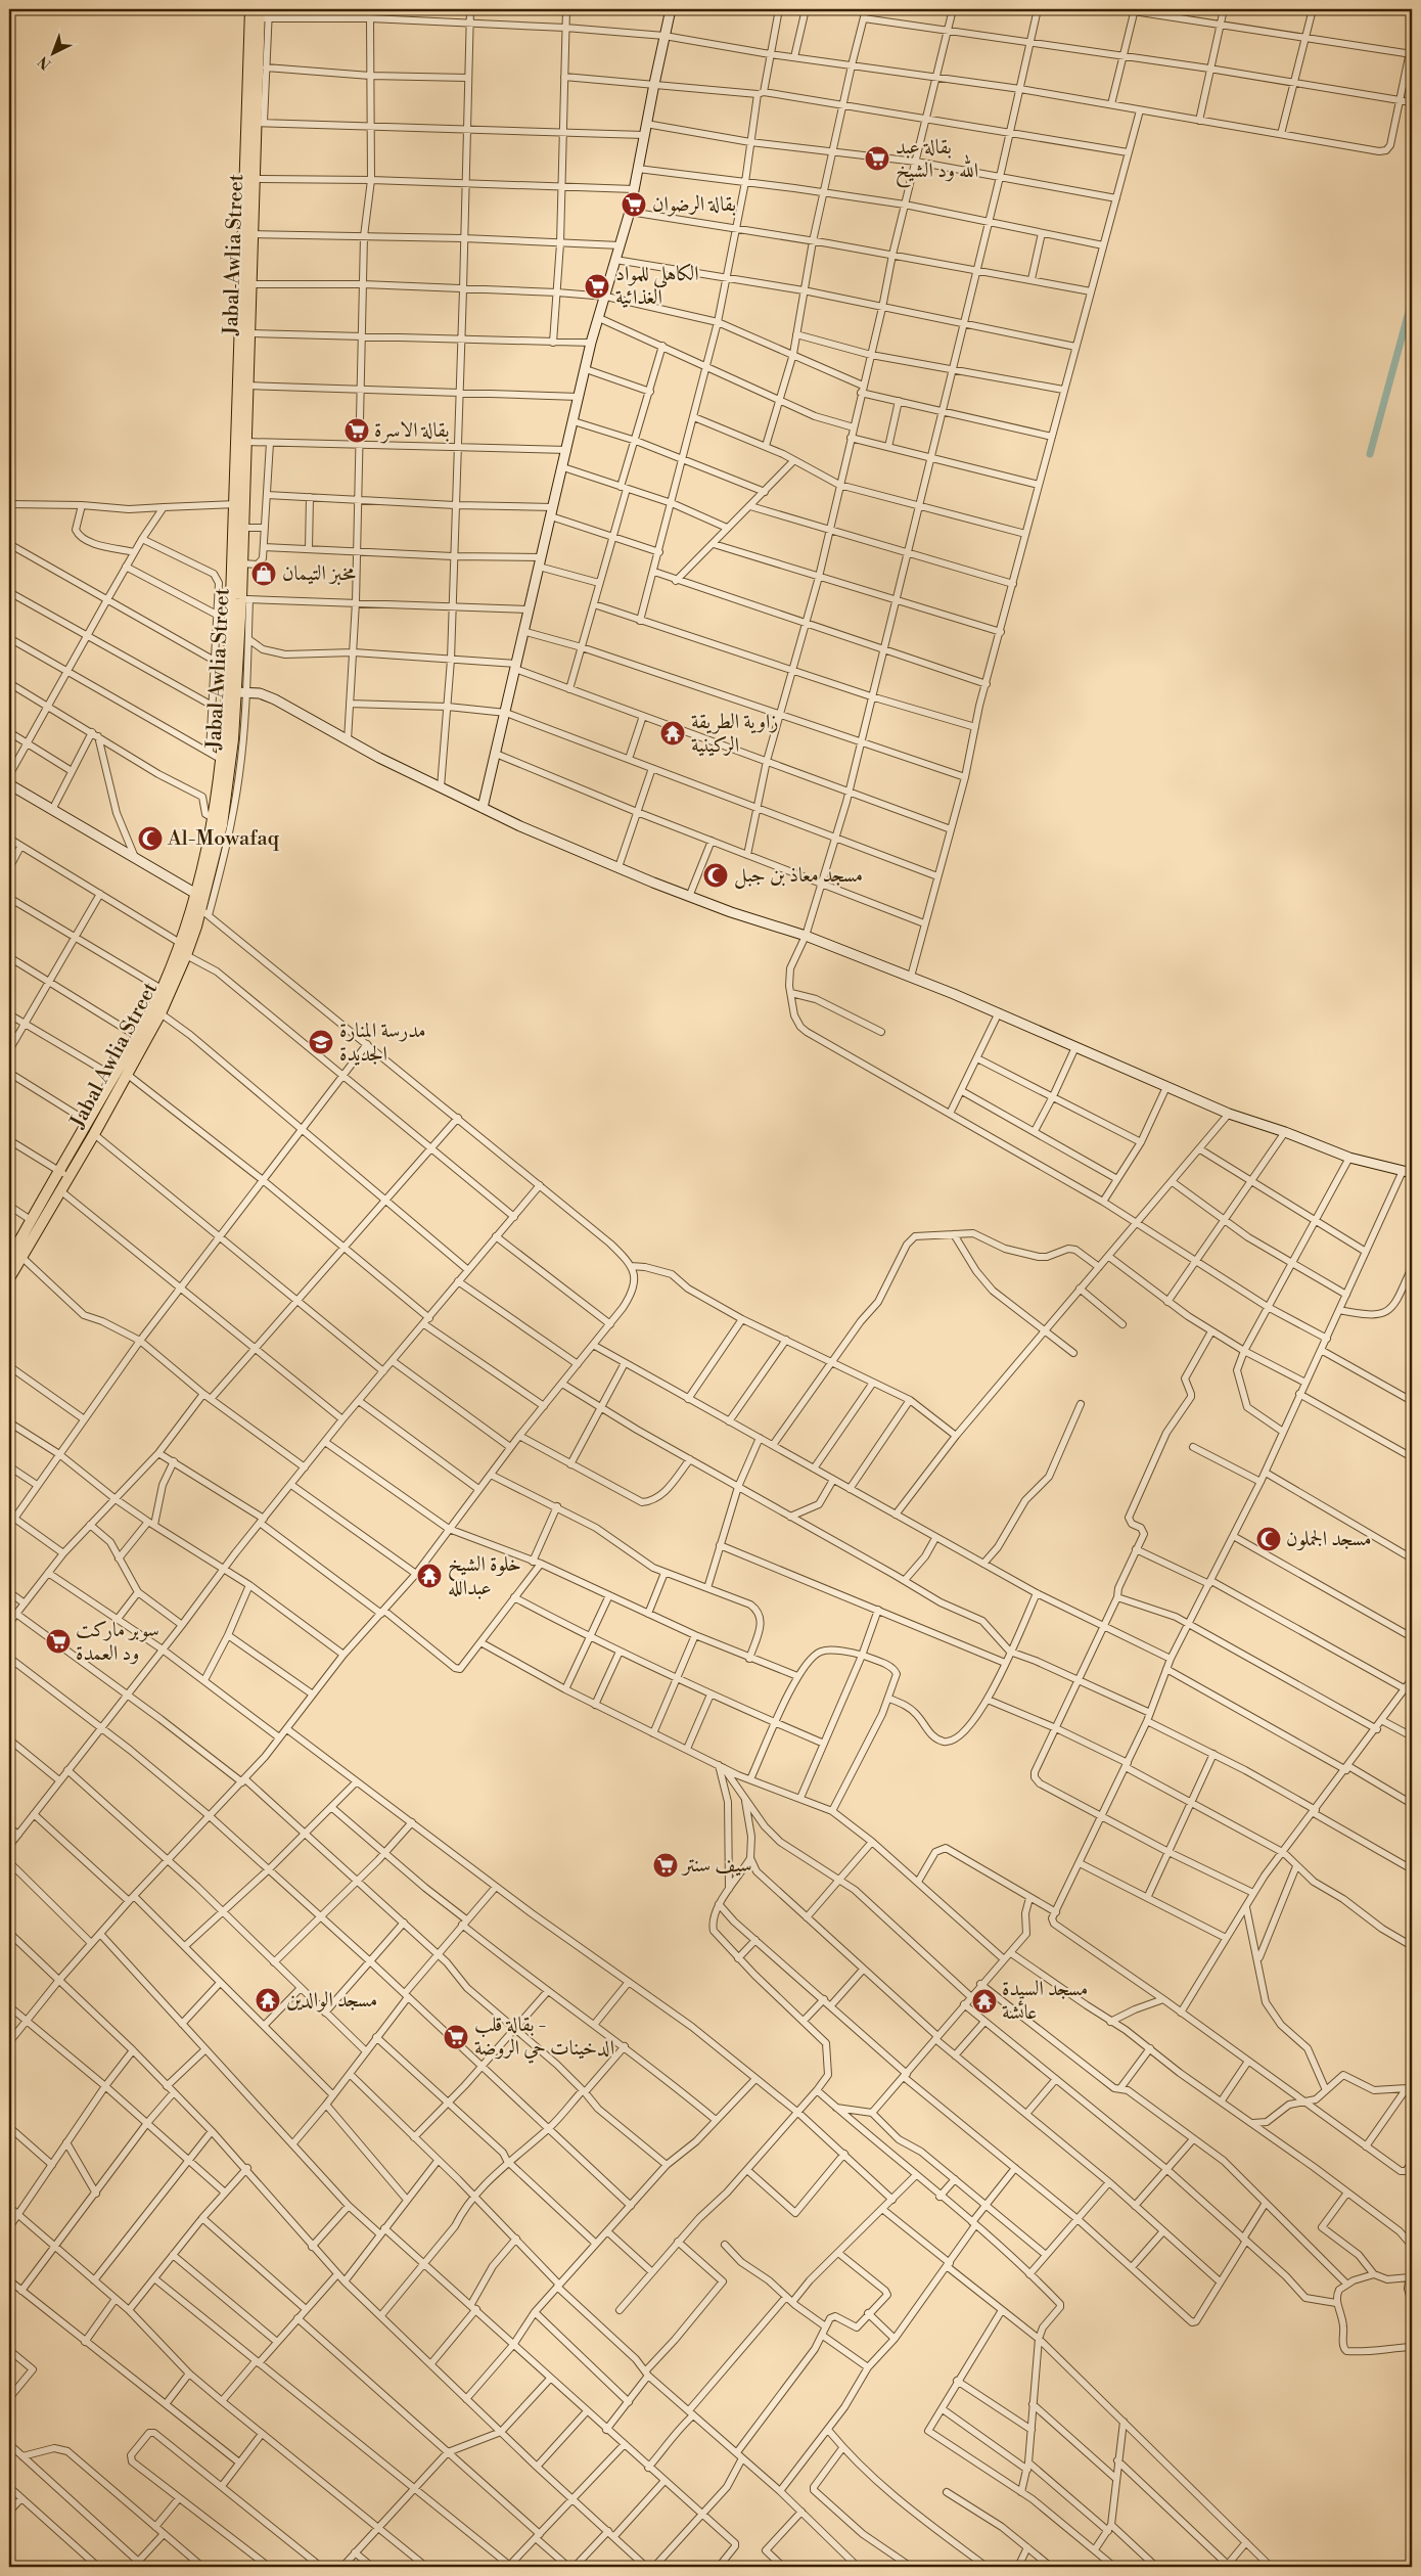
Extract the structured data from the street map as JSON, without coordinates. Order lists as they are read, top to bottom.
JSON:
{
  "streets": {
    "main road": ["Jabal Awlia Street"]
  },
  "places": {
    "supermarket": [
      "بقالة عبد الله ود الشيخ",
      "بقالة الرضوان",
      "الكاهلي للمواد الغذائية",
      "بقالة الاسرة",
      "سوبر ماركت ود العمدة",
      "سيف سنتر",
      "بقالة قلب - الدخينات حي الروضة"
    ],
    "shop": ["مخبز التيمان"],
    "temple": [
      "زاوية الطريقة الركينية",
      "خلوة الشيخ عبدالله",
      "مسجد الوالدين",
      "مسجد السيدة عائشة"
    ],
    "mosque": ["Al-Mowafaq", "مسجد معاذ بن جبل", "مسجد الجملون"],
    "school or university": ["مدرسة المنارة الجديدة"]
  },
  "north": "bottom left"
}
